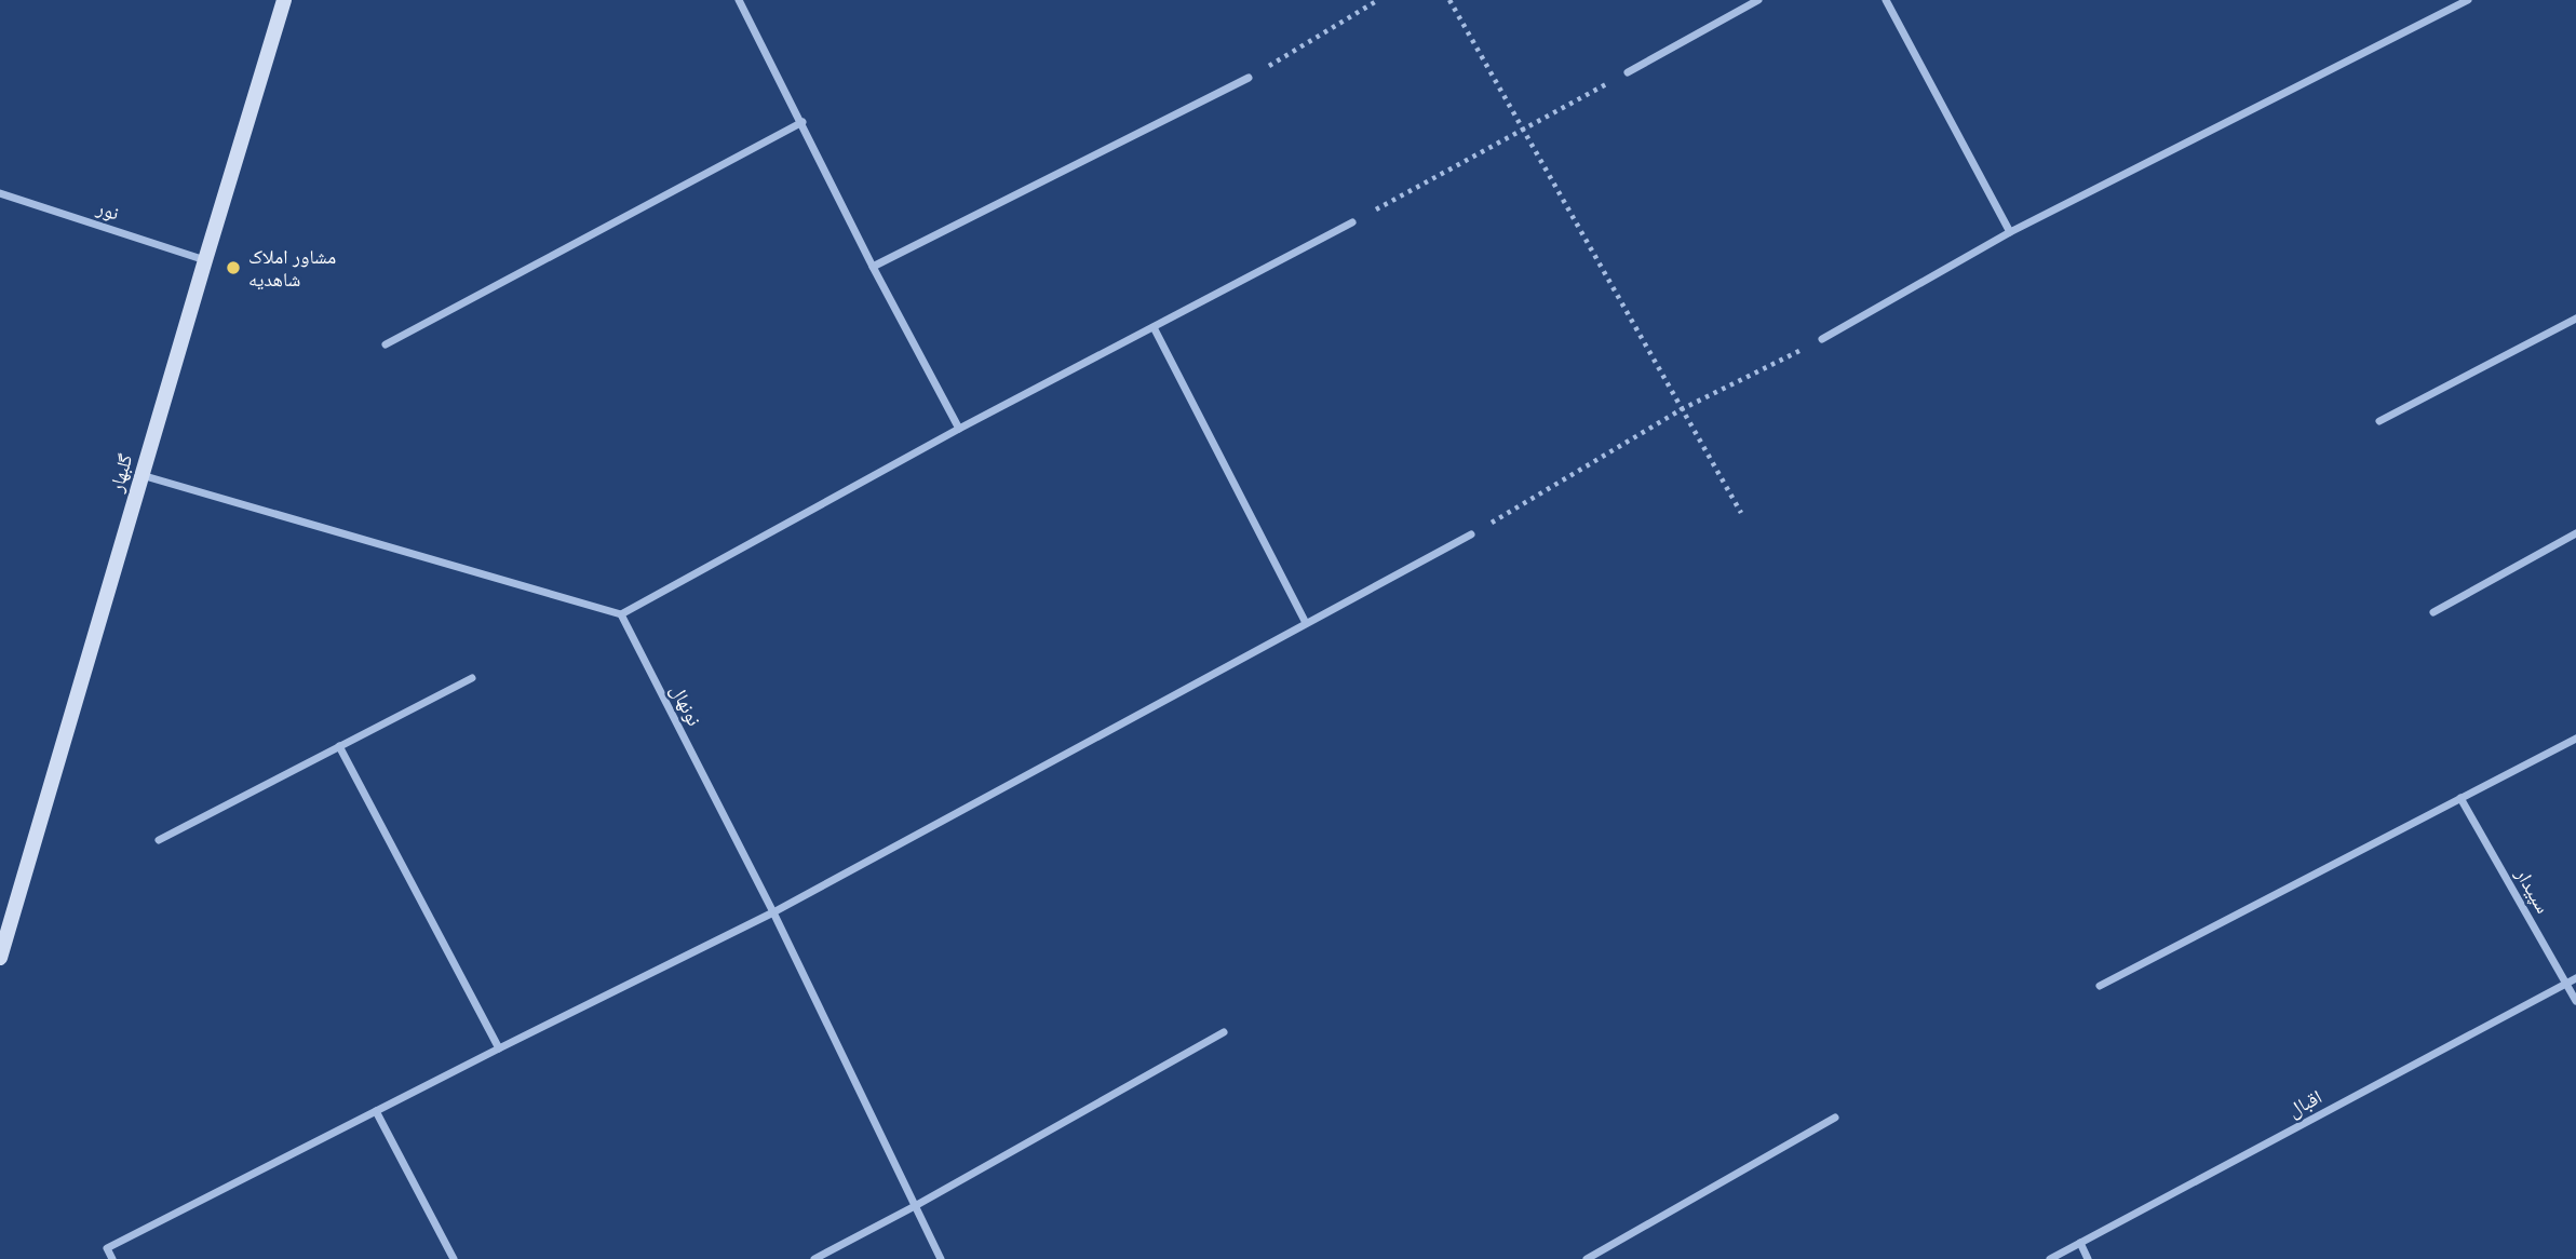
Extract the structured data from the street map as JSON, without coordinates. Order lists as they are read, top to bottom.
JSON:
{
  "streets": {
    "street": [
      "نور",
      "گلبهار",
      "نونهال",
      "سپیدار",
      "اقبال"
    ]
  },
  "crossings": [
    ["نور", "گلبهار"],
    ["سپیدار", "اقبال"]
  ],
  "places": ["مشاور املاک شاهدیه"]
}
